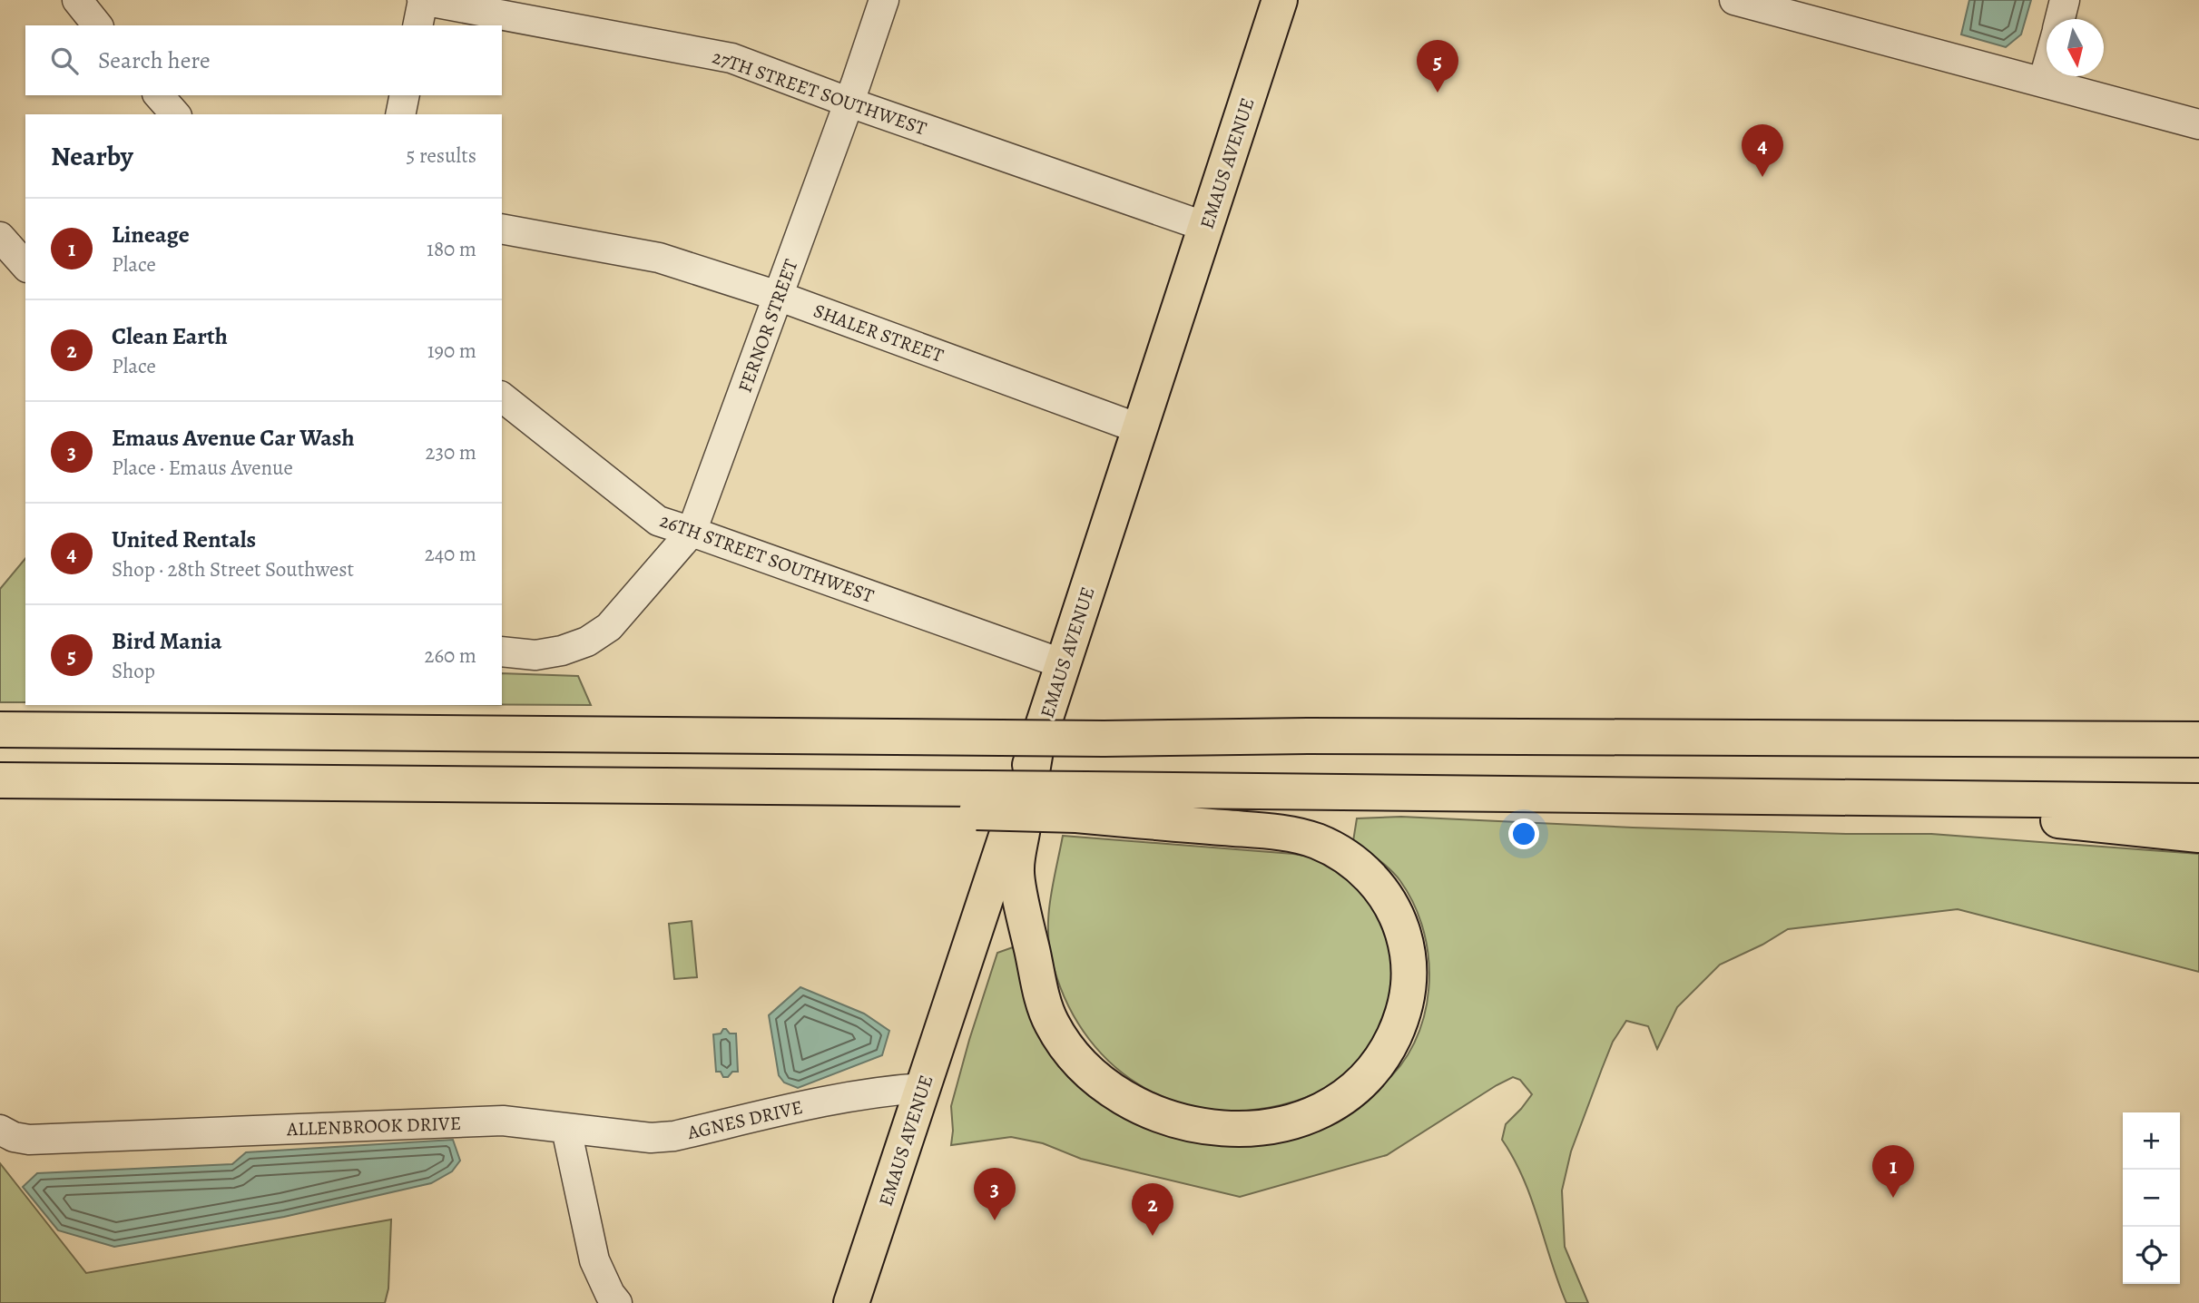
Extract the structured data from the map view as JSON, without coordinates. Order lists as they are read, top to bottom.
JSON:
{
  "streets": {
    "main road": ["EMAUS AVENUE"],
    "street": [
      "27TH STREET SOUTHWEST",
      "FERNOR STREET",
      "SHALER STREET",
      "26TH STREET SOUTHWEST",
      "AGNES DRIVE",
      "ALLENBROOK DRIVE"
    ]
  },
  "crossings": [
    ["27TH STREET SOUTHWEST", "EMAUS AVENUE"],
    ["27TH STREET SOUTHWEST", "FERNOR STREET"],
    ["EMAUS AVENUE", "SHALER STREET"],
    ["EMAUS AVENUE", "26TH STREET SOUTHWEST"],
    ["EMAUS AVENUE", "AGNES DRIVE"],
    ["FERNOR STREET", "SHALER STREET"],
    ["FERNOR STREET", "26TH STREET SOUTHWEST"],
    ["AGNES DRIVE", "ALLENBROOK DRIVE"]
  ],
  "north": "bottom",
  "page": {
    "search": "Search here",
    "pins": [
      "5",
      "4",
      "1",
      "3",
      "2"
    ],
    "heading": ["Nearby", "5 results"],
    "list": [
      {
        "mark": "1",
        "name": "Lineage",
        "note": "Place",
        "value": "180 m"
      },
      {
        "mark": "2",
        "name": "Clean Earth",
        "note": "Place",
        "value": "190 m"
      },
      {
        "mark": "3",
        "name": "Emaus Avenue Car Wash",
        "note": "Place · Emaus Avenue",
        "value": "230 m"
      },
      {
        "mark": "4",
        "name": "United Rentals",
        "note": "Shop · 28th Street Southwest",
        "value": "240 m"
      },
      {
        "mark": "5",
        "name": "Bird Mania",
        "note": "Shop",
        "value": "260 m"
      }
    ],
    "map_buttons": ["+", "−"]
  }
}
